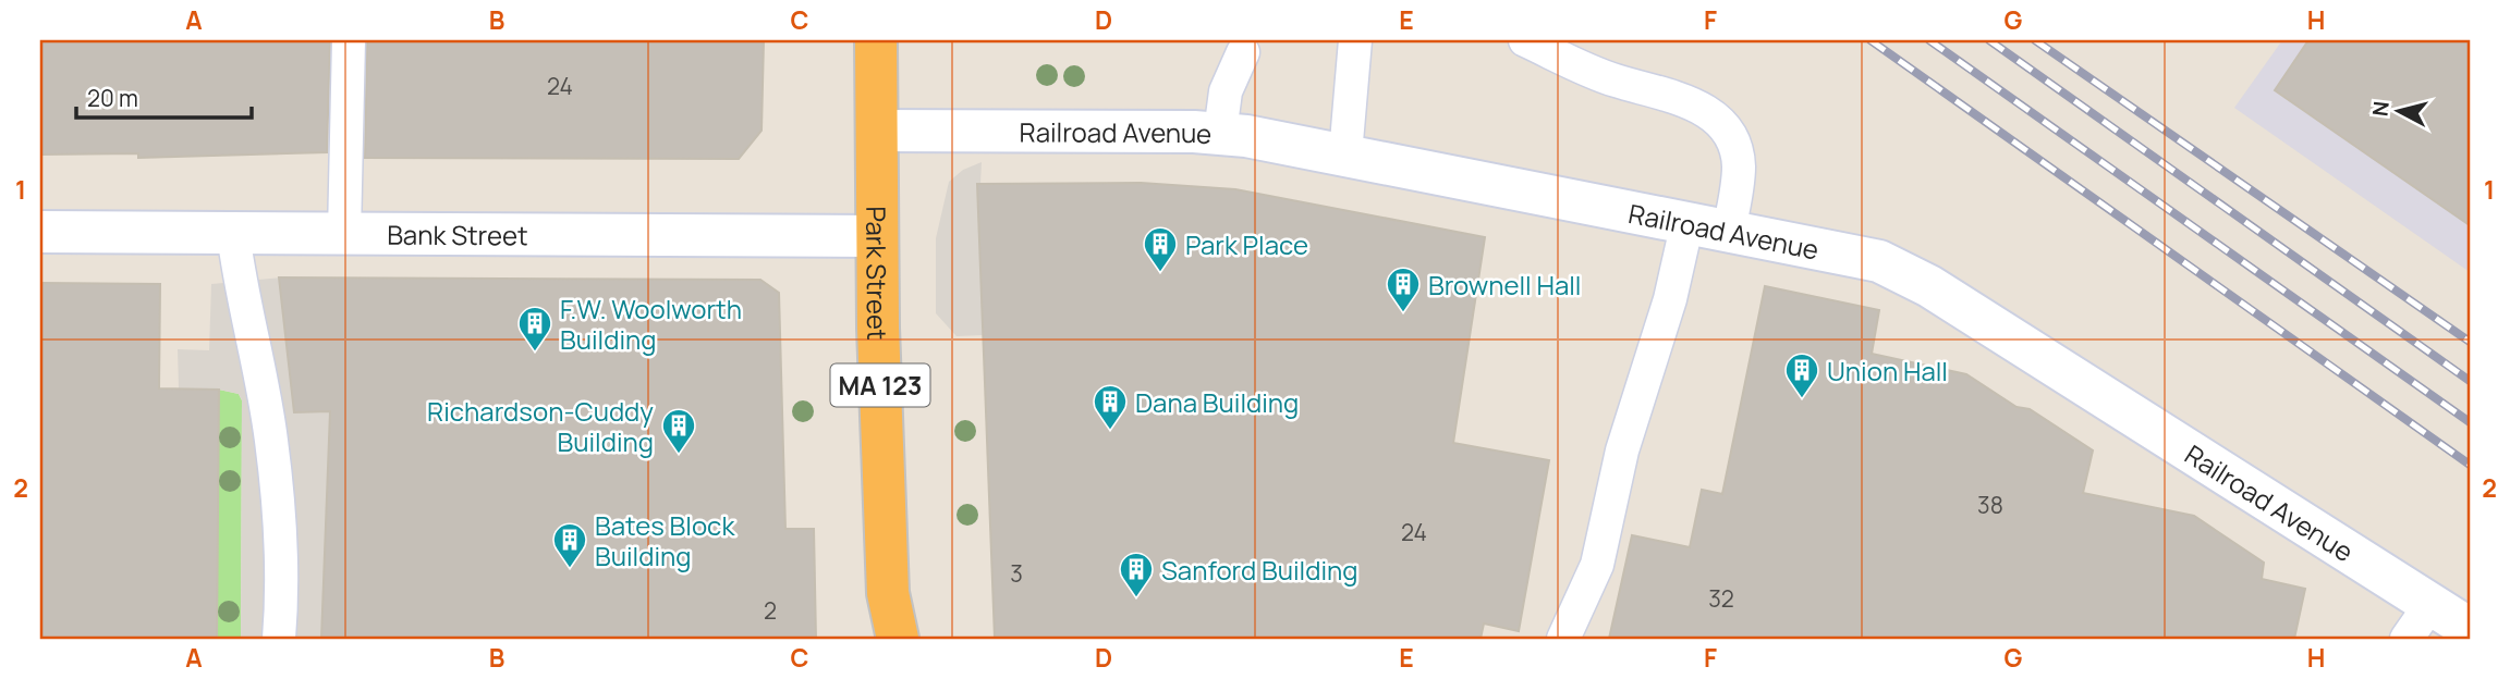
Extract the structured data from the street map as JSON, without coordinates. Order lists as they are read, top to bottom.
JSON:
{
  "streets": {
    "highway": ["Park Street", "MA 123"],
    "street": ["Railroad Avenue", "Bank Street"]
  },
  "crossings": [
    ["Railroad Avenue", "Park Street"],
    ["Bank Street", "Park Street"]
  ],
  "places": {
    "building": [
      "Park Place",
      "Brownell Hall",
      "F.W. Woolworth Building",
      "Union Hall",
      "Dana Building",
      "Richardson-Cuddy Building",
      "Bates Block Building",
      "Sanford Building"
    ]
  },
  "house_numbers": [
    "24",
    "38",
    "24",
    "3",
    "32",
    "2"
  ],
  "scale_bar": "20 m",
  "north": "left",
  "grid": {
    "columns": [
      "A",
      "B",
      "C",
      "D",
      "E",
      "F",
      "G",
      "H"
    ],
    "rows": ["1", "2"]
  }
}
